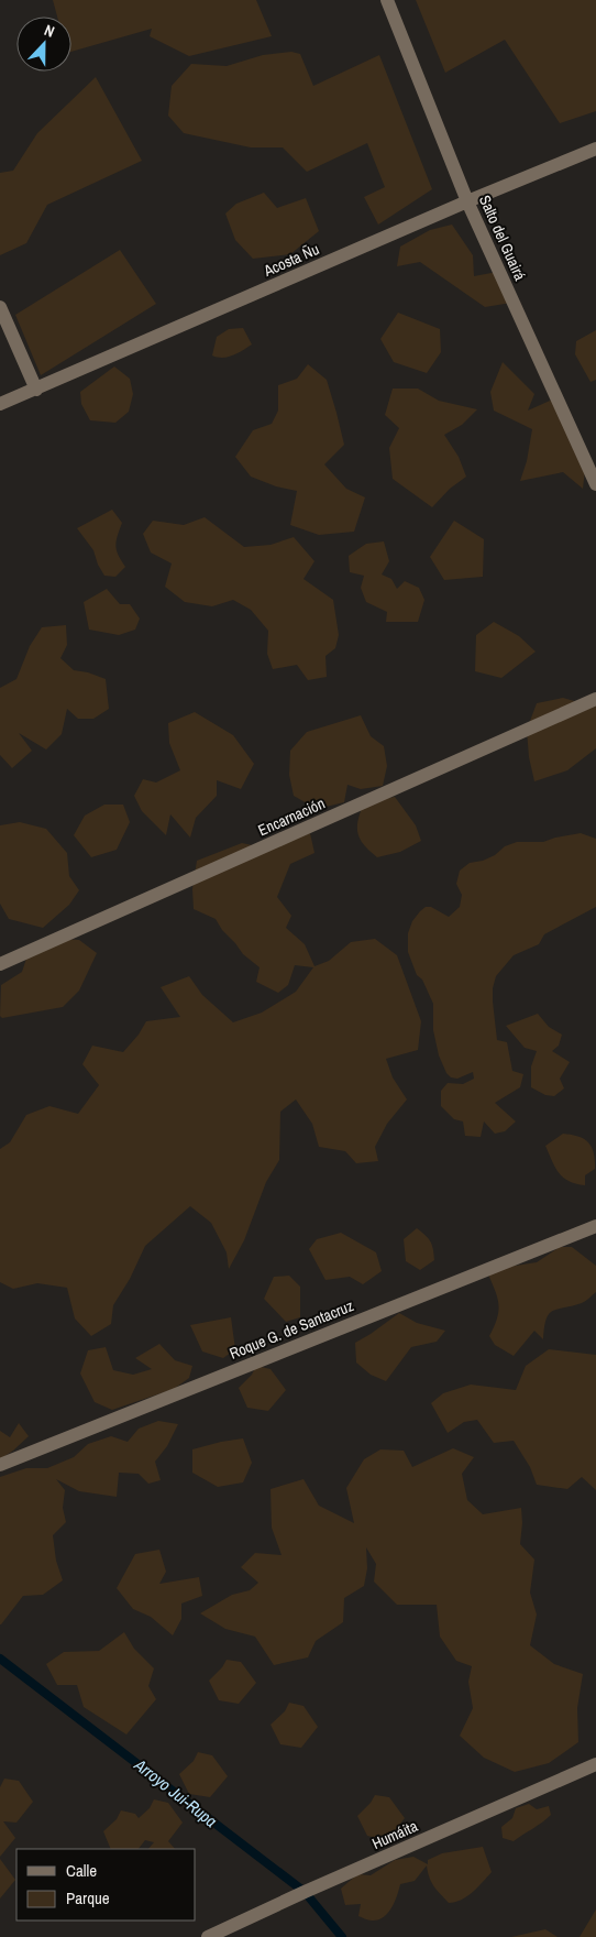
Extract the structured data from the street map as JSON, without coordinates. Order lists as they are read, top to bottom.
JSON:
{
  "streets": {
    "street": [
      "Salto del Guairá",
      "Acosta Ñu",
      "Encarnación",
      "Roque G. de Santacruz",
      "Humáita"
    ]
  },
  "crossings": [
    ["Salto del Guairá", "Acosta Ñu"]
  ],
  "water": ["Arroyo Jui-Rupa"],
  "legend": ["Calle", "Parque"],
  "north": "top"
}
